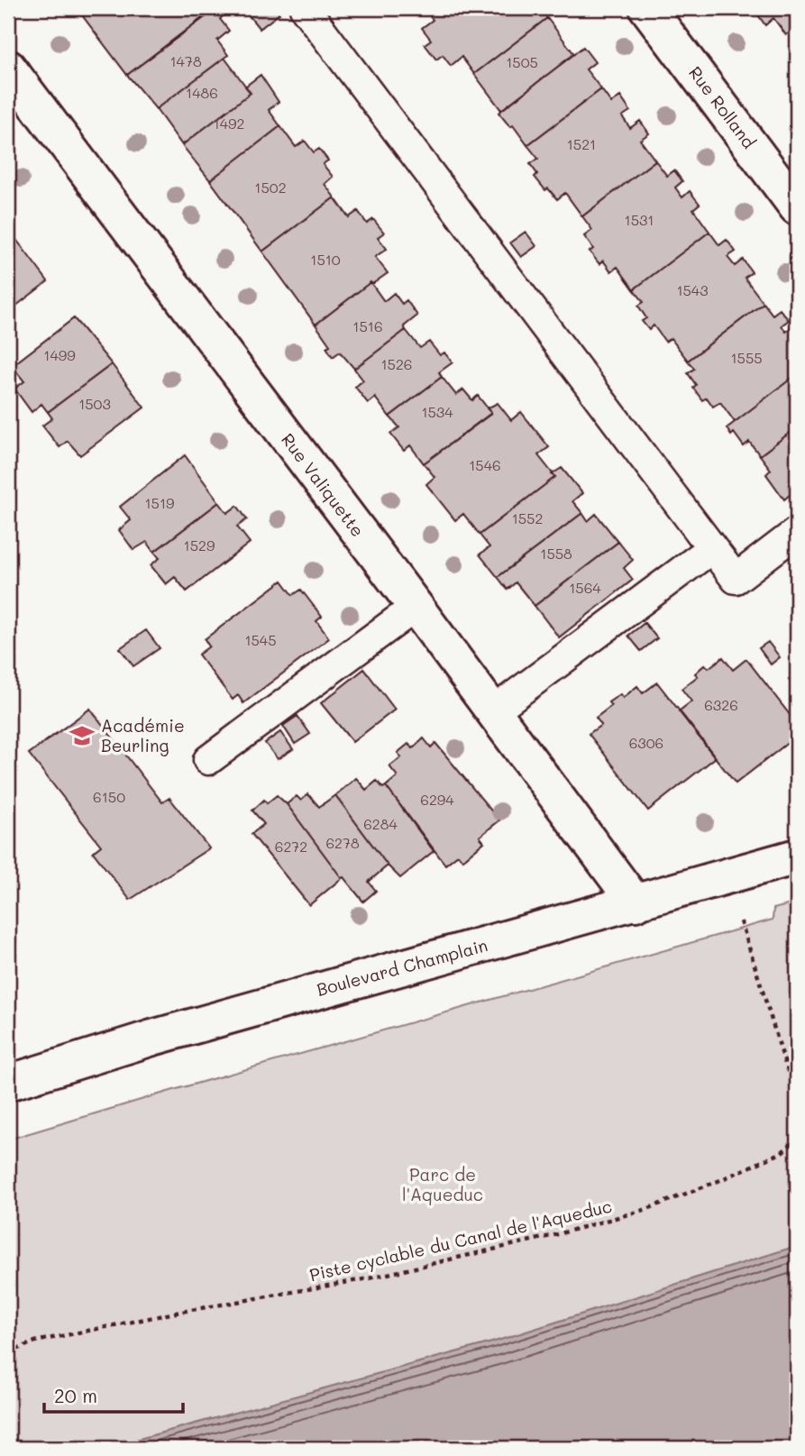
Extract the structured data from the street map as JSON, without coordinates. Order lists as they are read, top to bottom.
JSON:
{
  "streets": {
    "street": ["Rue Rolland", "Rue Valiquette", "Boulevard Champlain"],
    "path": ["Piste cyclable du Canal de l'Aqueduc"]
  },
  "crossings": [
    ["Rue Valiquette", "Boulevard Champlain"]
  ],
  "parks": ["Parc de l'Aqueduc"],
  "places": {
    "school or university": ["Académie Beurling"]
  },
  "house_numbers": [
    "1478",
    "1505",
    "1486",
    "1492",
    "1521",
    "1502",
    "1531",
    "1510",
    "1543",
    "1516",
    "1499",
    "1555",
    "1526",
    "1503",
    "1534",
    "1546",
    "1519",
    "1552",
    "1529",
    "1558",
    "1564",
    "1545",
    "6326",
    "6306",
    "6150",
    "6294",
    "6284",
    "6278",
    "6272"
  ],
  "scale_bar": "20 m"
}
